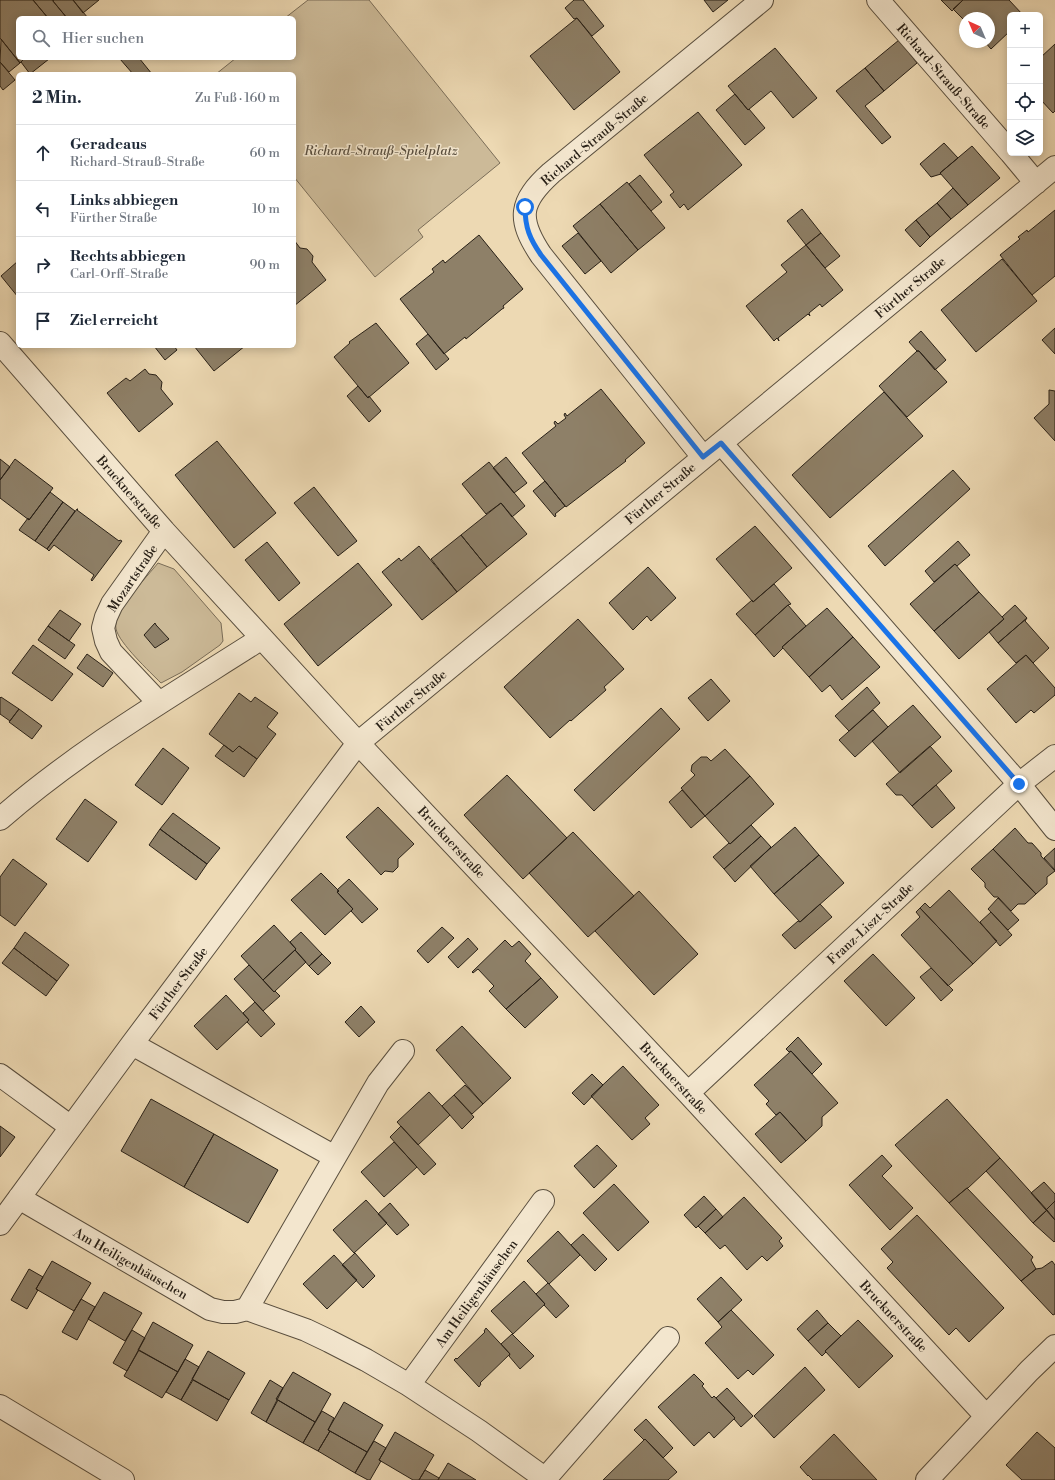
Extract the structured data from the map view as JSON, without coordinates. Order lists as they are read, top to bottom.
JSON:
{
  "streets": {
    "street": [
      "Richard-Strauß-Straße",
      "Fürther Straße",
      "Brucknerstraße",
      "Mozartstraße",
      "Franz-Liszt-Straße",
      "Am Heiligenhäuschen"
    ]
  },
  "crossings": [
    ["Richard-Strauß-Straße", "Fürther Straße"],
    ["Fürther Straße", "Brucknerstraße"],
    ["Fürther Straße", "Am Heiligenhäuschen"],
    ["Brucknerstraße", "Mozartstraße"],
    ["Brucknerstraße", "Franz-Liszt-Straße"]
  ],
  "parks": ["Richard-Strauß-Spielplatz"],
  "north": "top left",
  "page": {
    "map_buttons": ["+", "−"],
    "search": "Hier suchen",
    "heading": ["2 Min.", "Zu Fuß · 160 m"],
    "list": [
      ["Geradeaus", "Richard-Strauß-Straße", "60 m"],
      ["Links abbiegen", "Fürther Straße", "10 m"],
      ["Rechts abbiegen", "Carl-Orff-Straße", "90 m"],
      "Ziel erreicht"
    ]
  }
}
